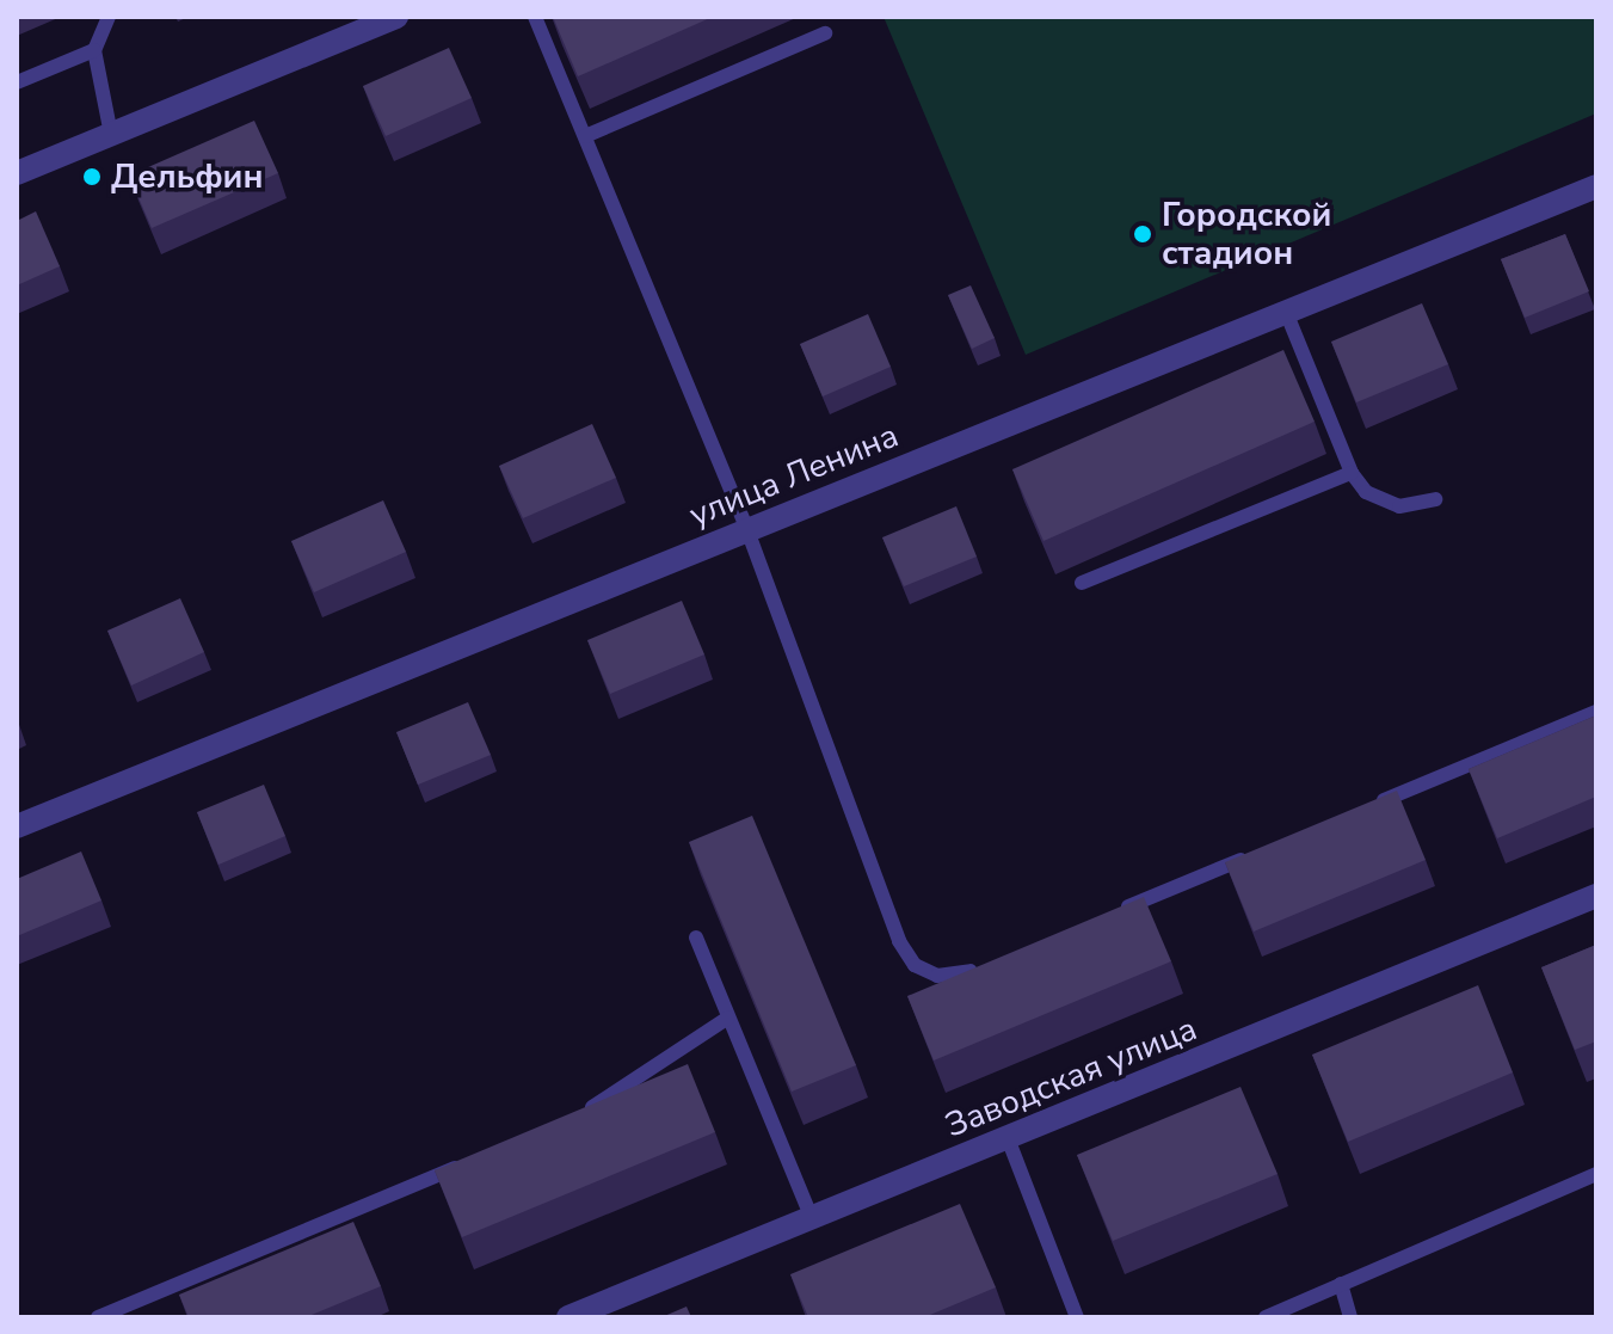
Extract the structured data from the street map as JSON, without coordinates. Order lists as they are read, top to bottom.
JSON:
{
  "streets": {
    "street": ["улица Ленина", "Заводская улица"]
  },
  "places": ["Дельфин", "Городской стадион"]
}
